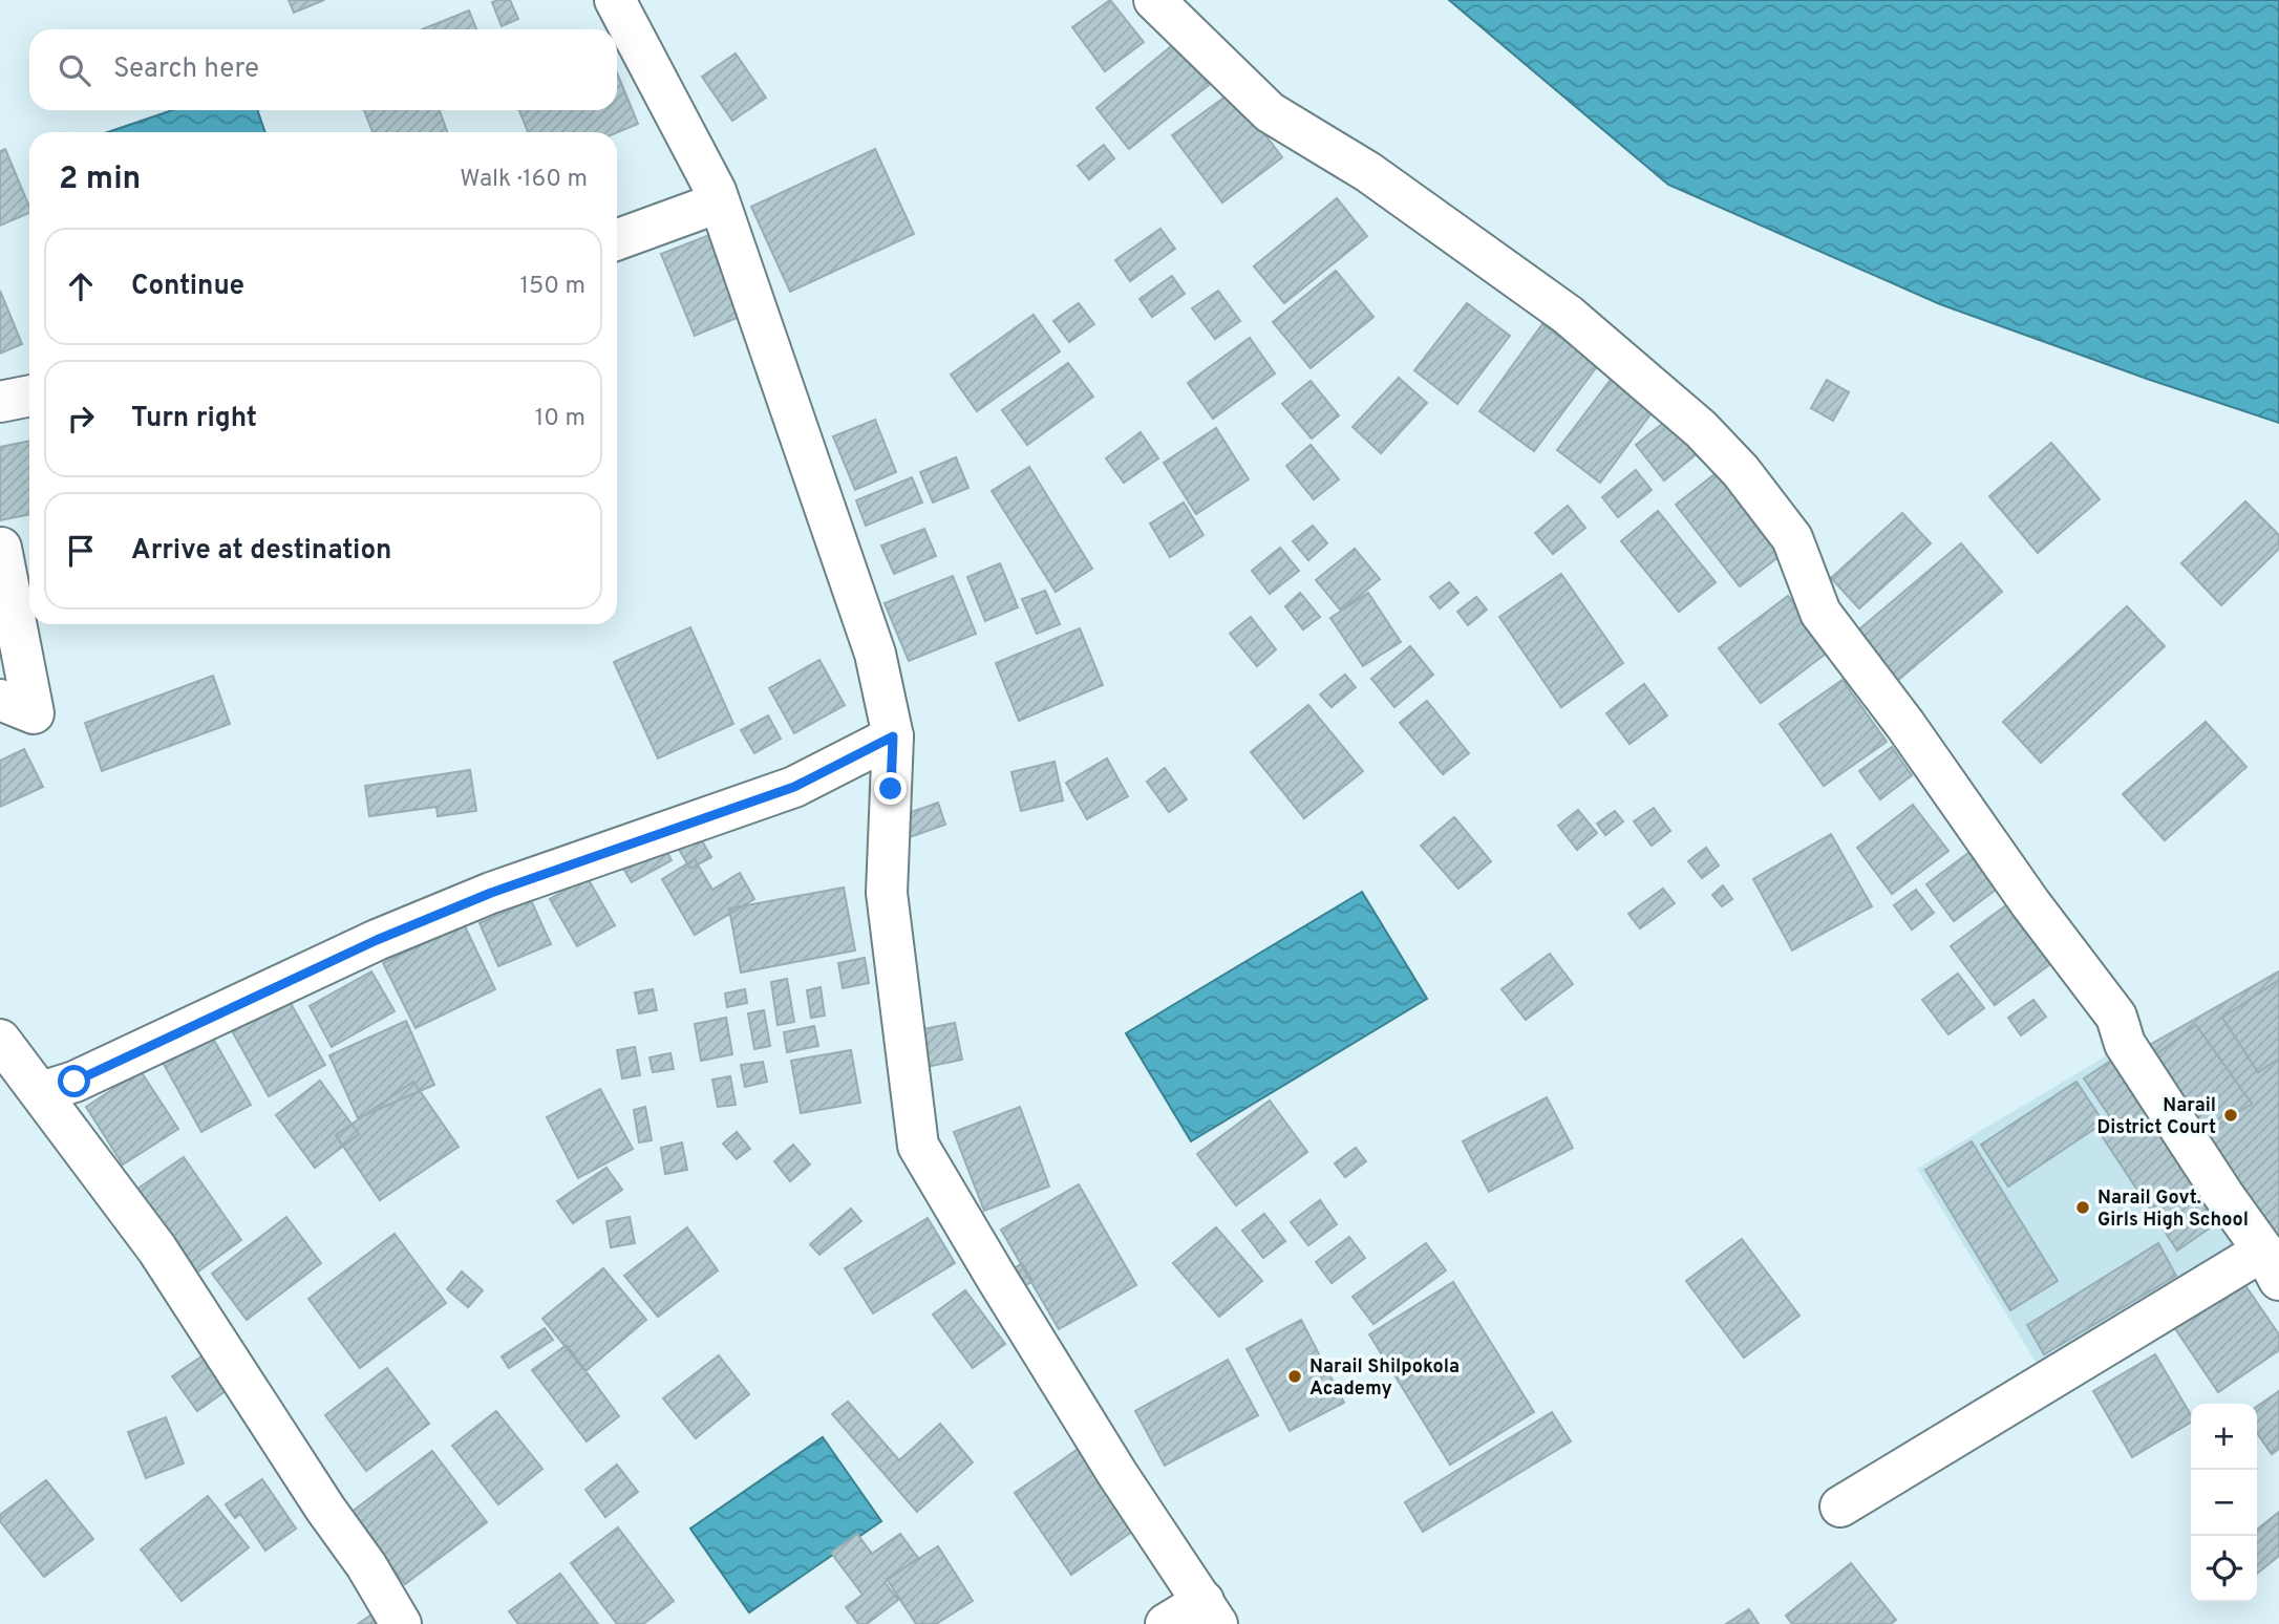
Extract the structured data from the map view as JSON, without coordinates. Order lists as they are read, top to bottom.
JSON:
{
  "places": ["Narail District Court", "Narail Govt. Girls High School", "Narail Shilpokola Academy"],
  "page": {
    "search": "Search here",
    "heading": ["2 min", "Walk · 160 m"],
    "list": [
      ["Continue", "150 m"],
      ["Turn right", "10 m"],
      "Arrive at destination"
    ],
    "map_buttons": ["+", "−"]
  }
}
